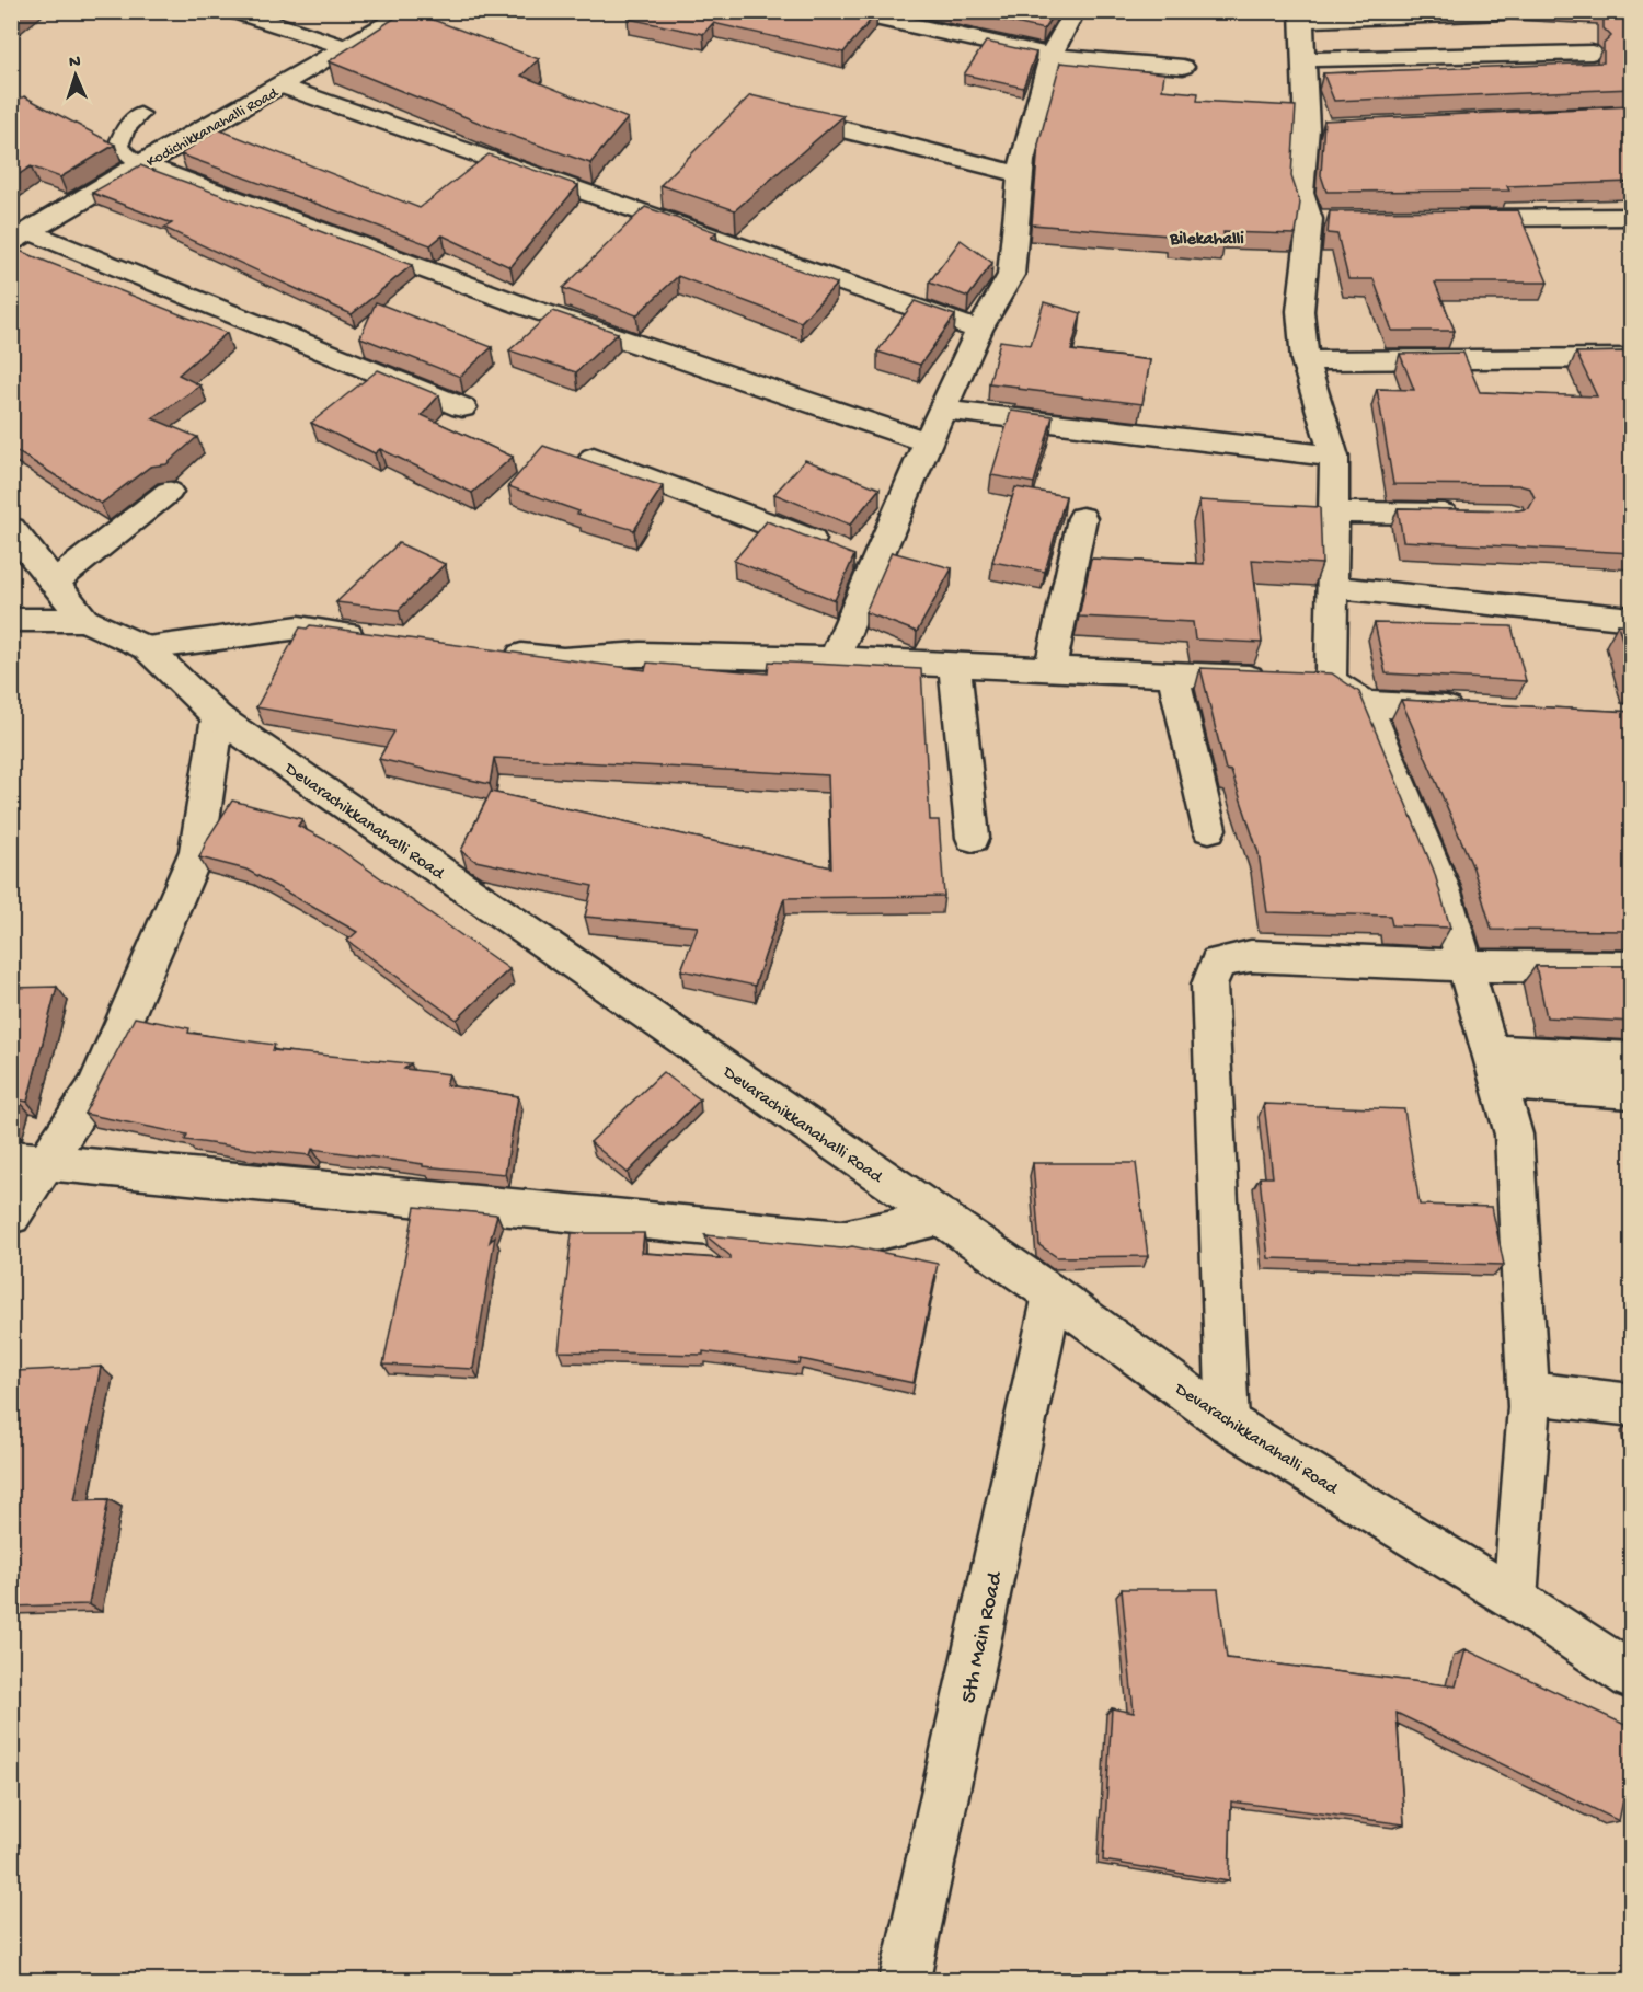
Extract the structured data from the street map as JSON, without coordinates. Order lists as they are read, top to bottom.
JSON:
{
  "streets": {
    "street": ["Kodichikkanahalli Road", "Devarachikkanahalli Road", "5th Main Road"]
  },
  "crossings": [
    ["Devarachikkanahalli Road", "5th Main Road"]
  ],
  "districts": ["Bilekahalli"],
  "north": "top"
}
